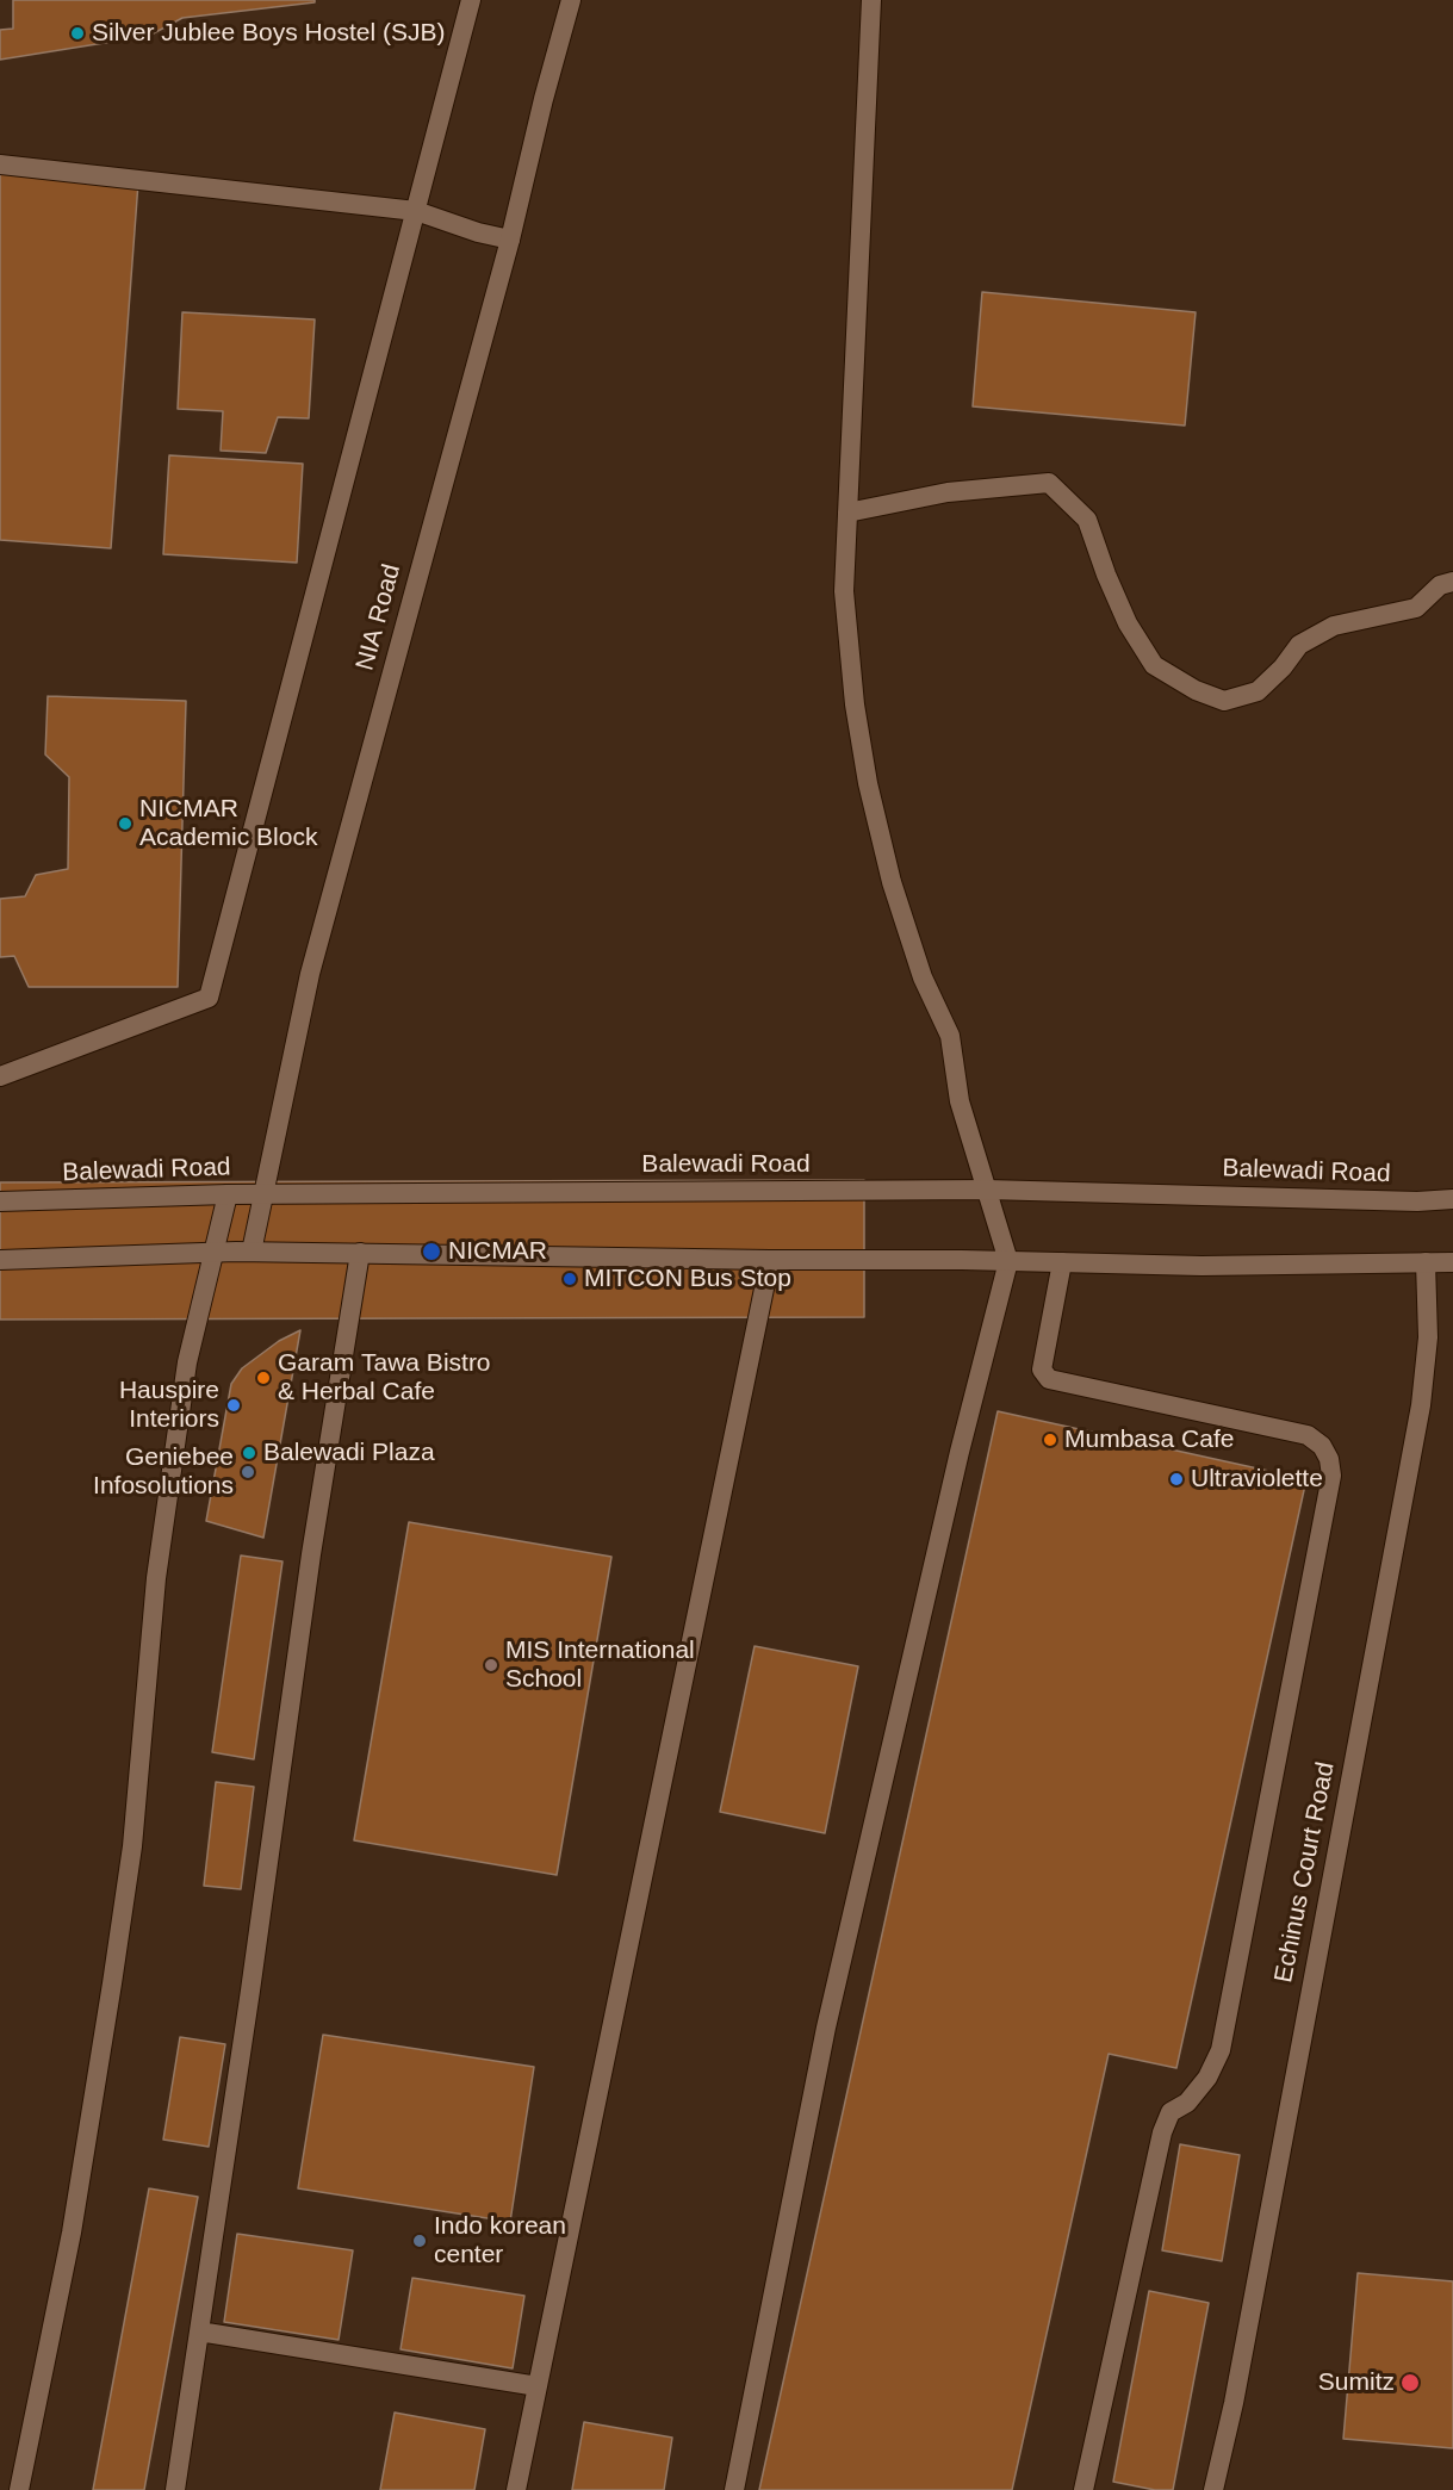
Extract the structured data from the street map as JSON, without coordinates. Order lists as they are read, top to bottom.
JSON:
{
  "streets": {
    "street": ["NIA Road", "Balewadi Road", "Echinus Court Road"]
  },
  "crossings": [
    ["NIA Road", "Balewadi Road"]
  ],
  "places": [
    "Silver Jublee Boys Hostel (SJB)",
    "NICMAR Academic Block",
    "NICMAR",
    "MITCON Bus Stop",
    "Garam Tawa Bistro & Herbal Cafe",
    "Hauspire Interiors",
    "Mumbasa Cafe",
    "Balewadi Plaza",
    "Geniebee Infosolutions",
    "Ultraviolette",
    "MIS International School",
    "Indo korean center",
    "Sumitz"
  ]
}
